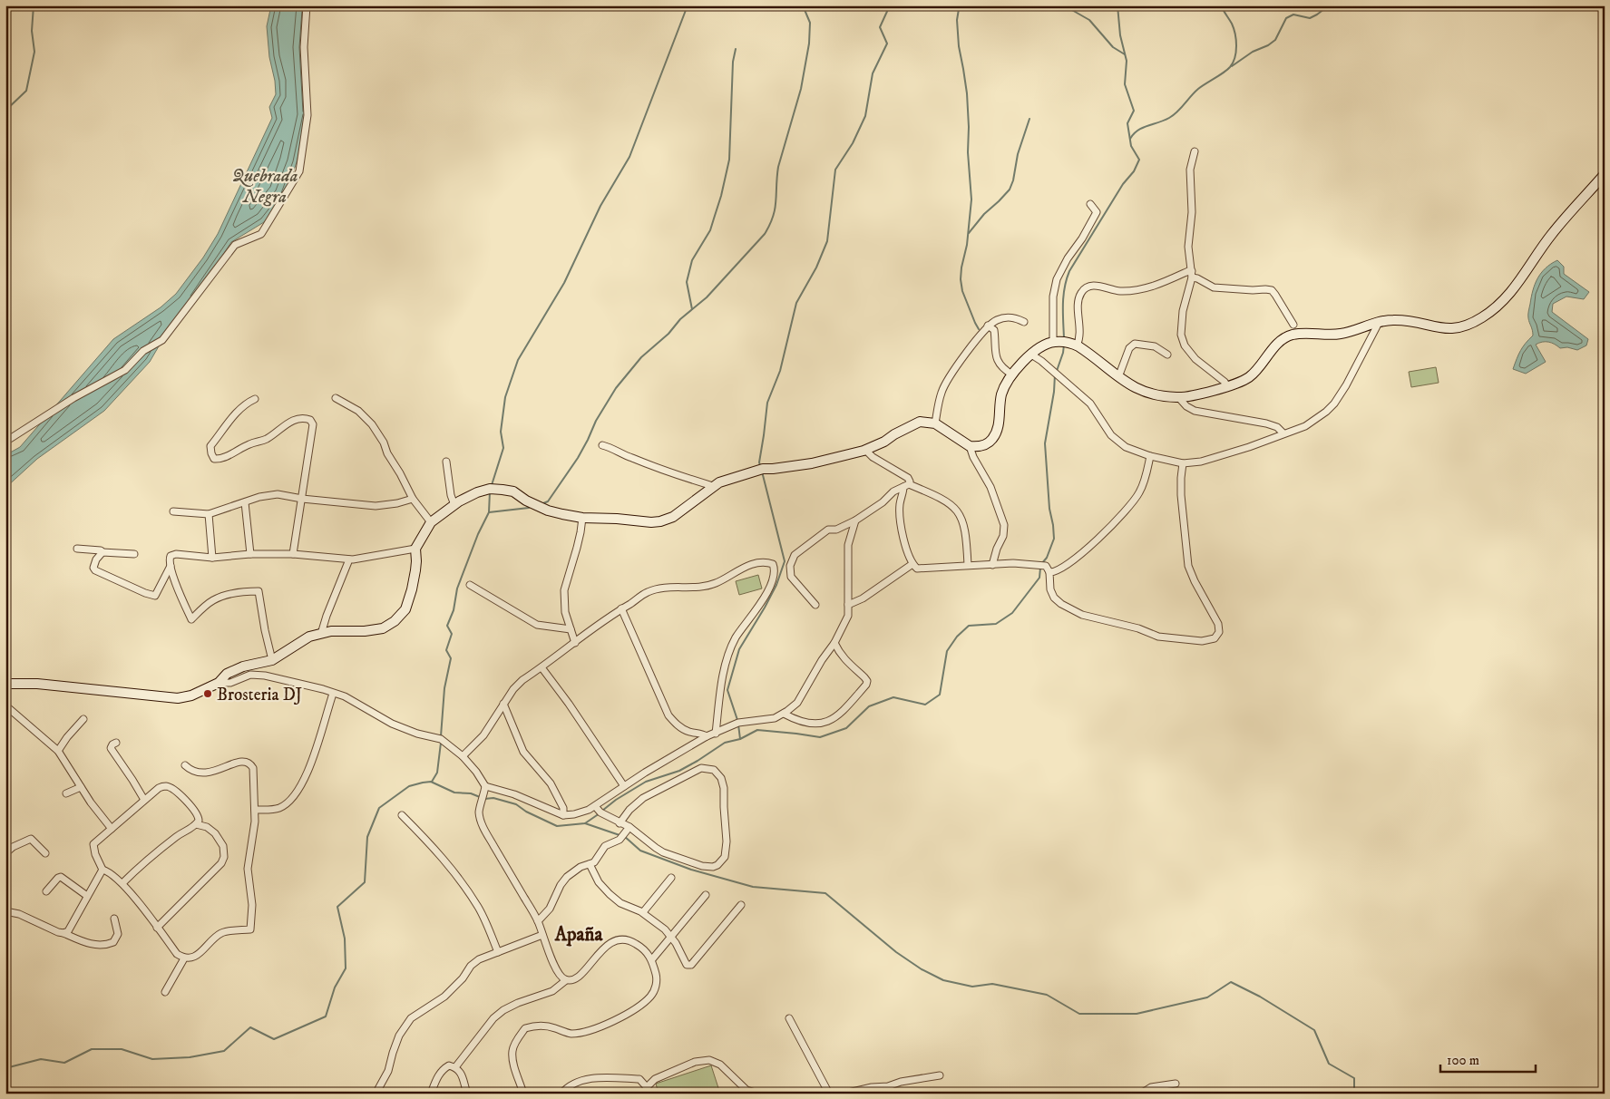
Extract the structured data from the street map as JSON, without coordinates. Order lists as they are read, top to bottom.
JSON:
{
  "districts": ["Apaña"],
  "water": ["Quebrada Negra"],
  "places": ["Brosteria DJ"],
  "scale_bar": "100 m"
}
